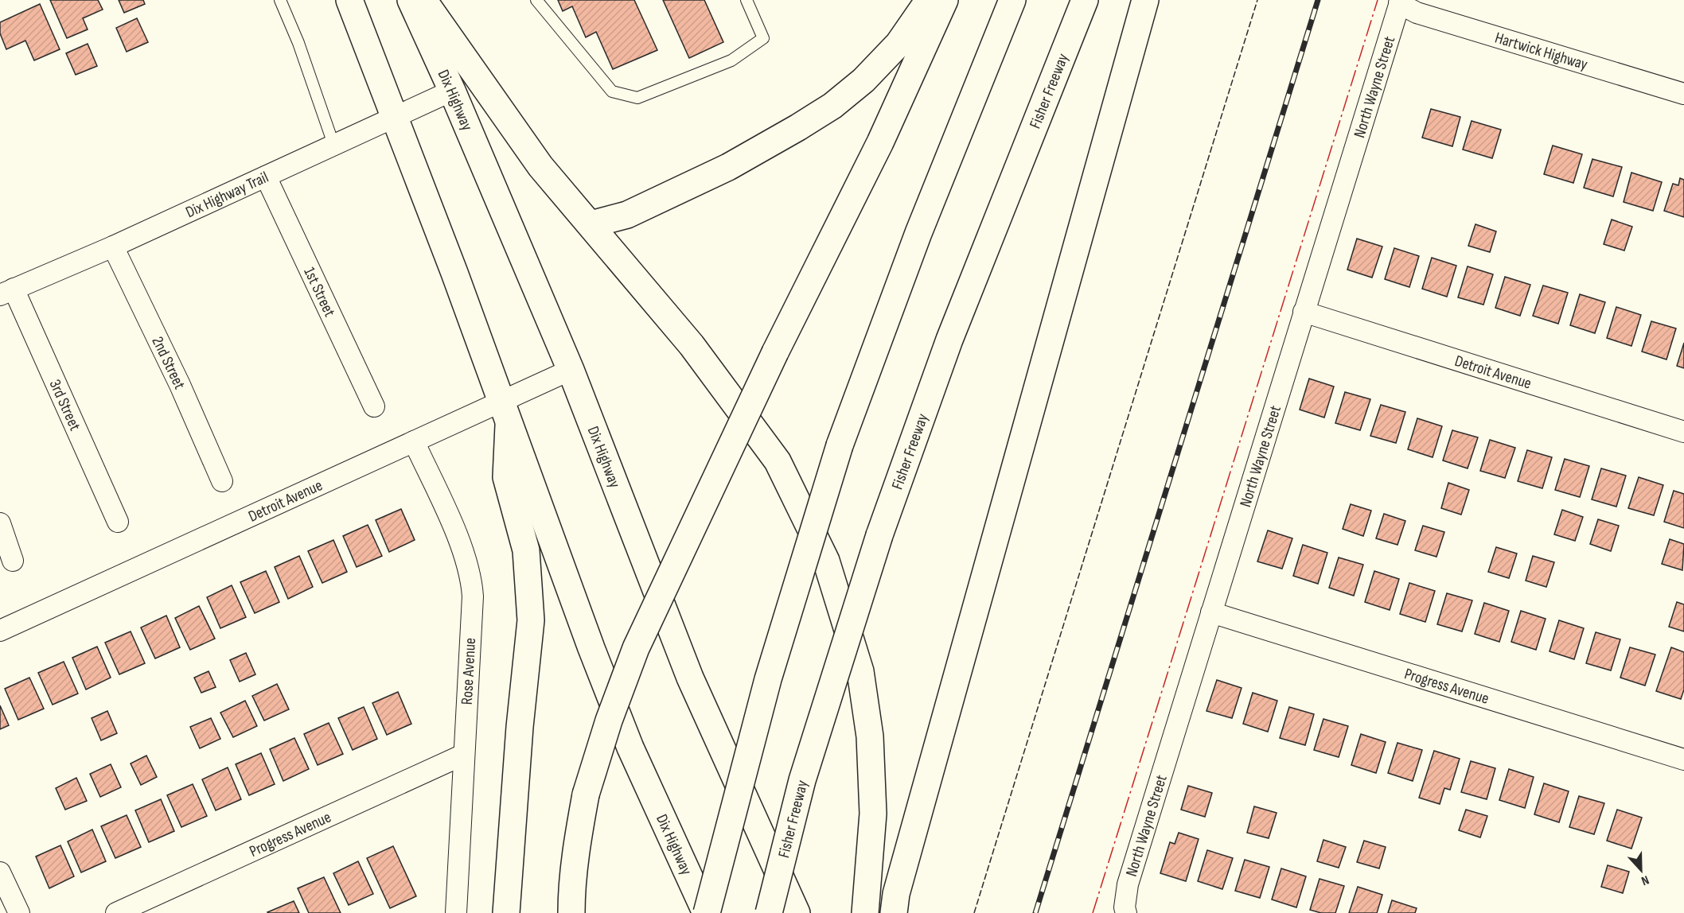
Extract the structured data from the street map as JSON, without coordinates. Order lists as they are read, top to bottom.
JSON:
{
  "streets": {
    "main road": ["Fisher Freeway", "Dix Highway"],
    "street": [
      "Hartwick Highway",
      "North Wayne Street",
      "Dix Highway Trail",
      "1st Street",
      "2nd Street",
      "Detroit Avenue",
      "3rd Street",
      "Rose Avenue",
      "Progress Avenue"
    ]
  },
  "crossings": [
    ["Hartwick Highway", "North Wayne Street"],
    ["North Wayne Street", "Detroit Avenue"],
    ["North Wayne Street", "Progress Avenue"],
    ["Dix Highway", "Dix Highway Trail"],
    ["Dix Highway", "Detroit Avenue"],
    ["Dix Highway Trail", "1st Street"],
    ["Dix Highway Trail", "2nd Street"],
    ["Dix Highway Trail", "3rd Street"],
    ["Detroit Avenue", "Rose Avenue"],
    ["Rose Avenue", "Progress Avenue"]
  ],
  "north": "bottom"
}
